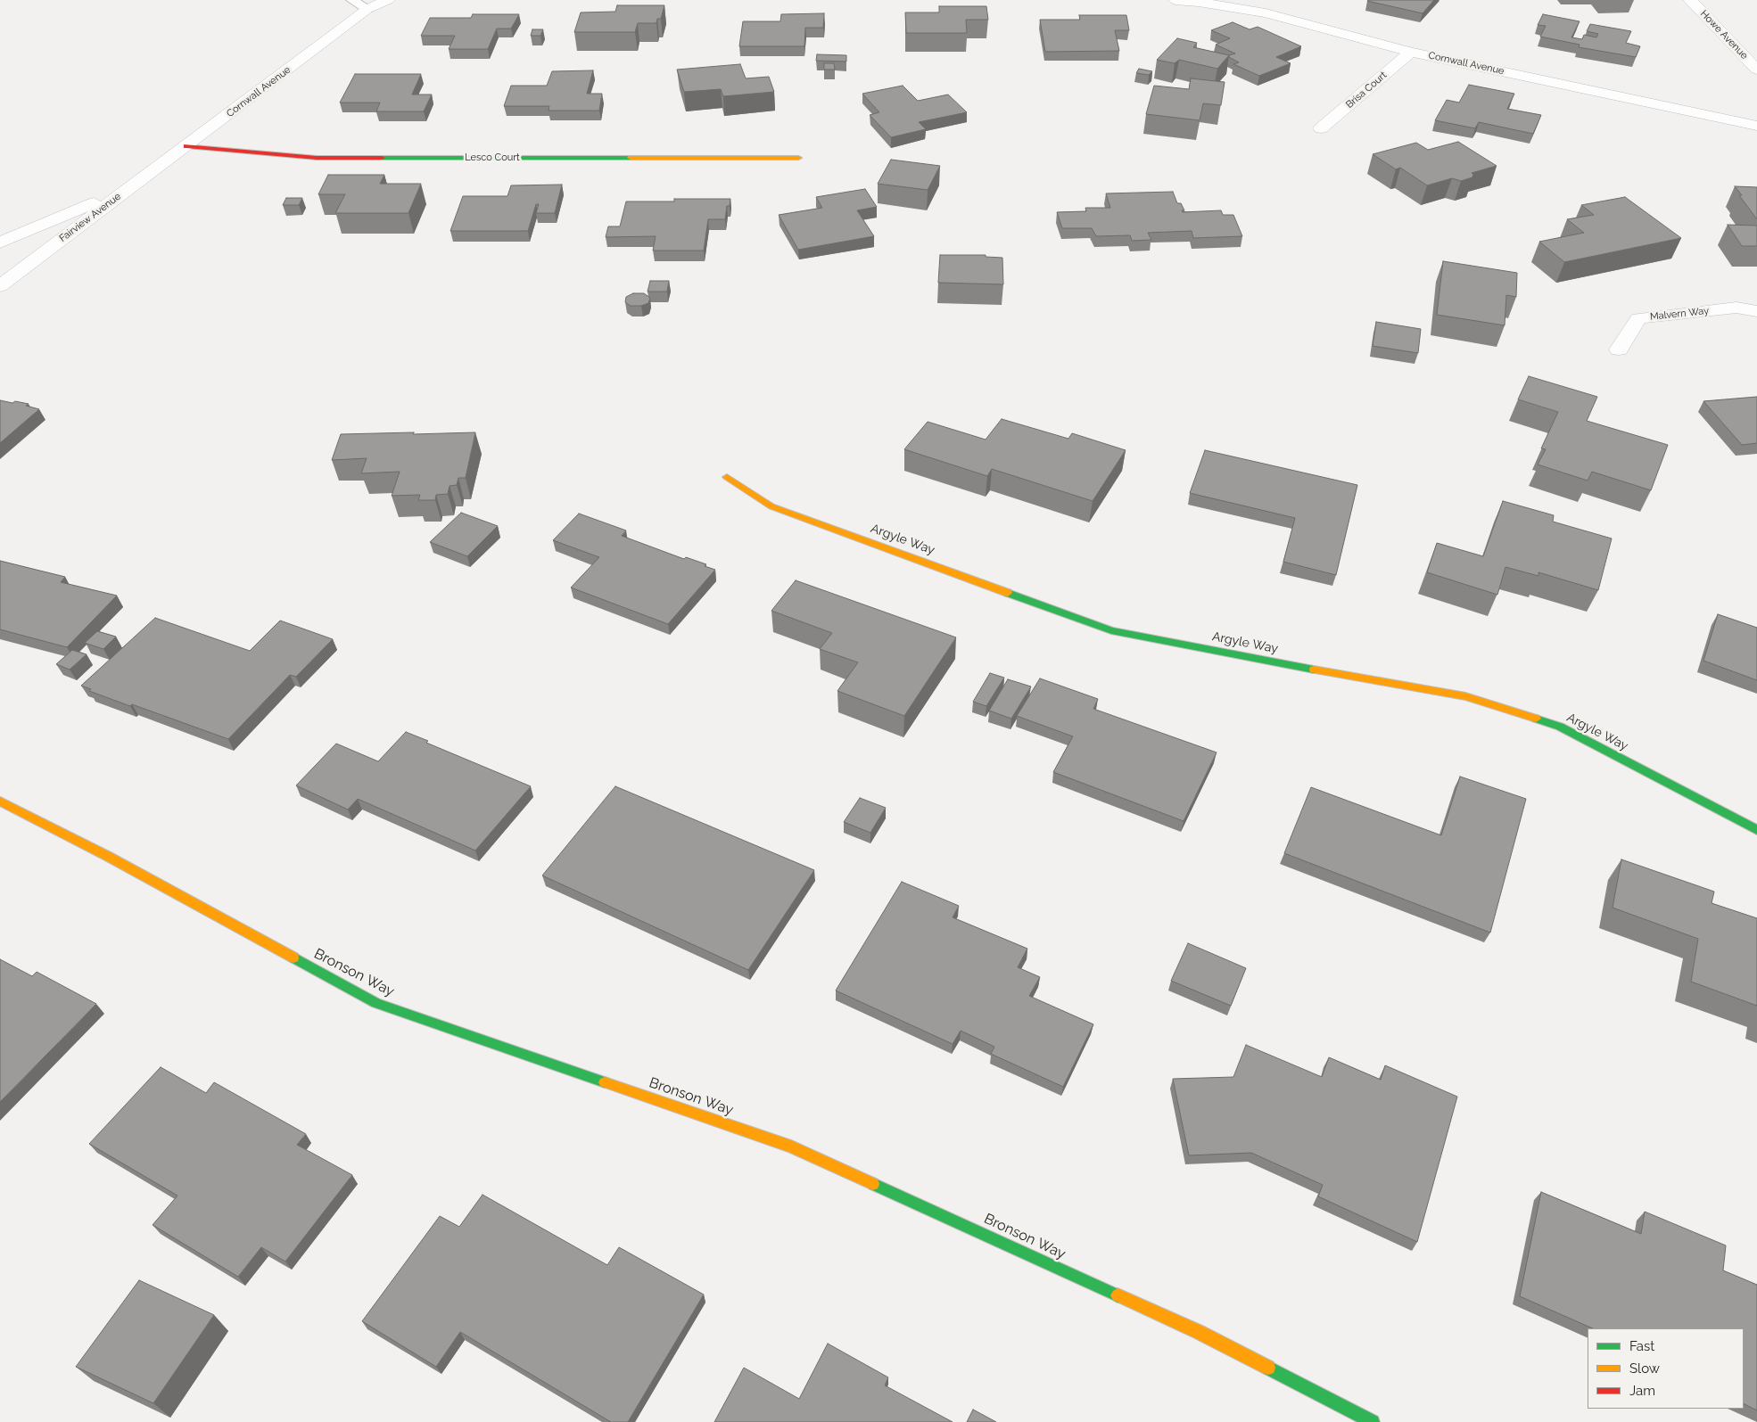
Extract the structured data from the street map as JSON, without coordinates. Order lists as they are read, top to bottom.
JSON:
{
  "streets": {
    "street": [
      "Howe Avenue",
      "Cornwall Avenue",
      "Brisa Court",
      "Lesco Court",
      "Fairview Avenue",
      "Malvern Way",
      "Argyle Way",
      "Bronson Way"
    ]
  },
  "crossings": [
    ["Cornwall Avenue", "Brisa Court"],
    ["Cornwall Avenue", "Lesco Court"],
    ["Cornwall Avenue", "Fairview Avenue"]
  ],
  "legend": ["Fast", "Slow", "Jam"]
}
